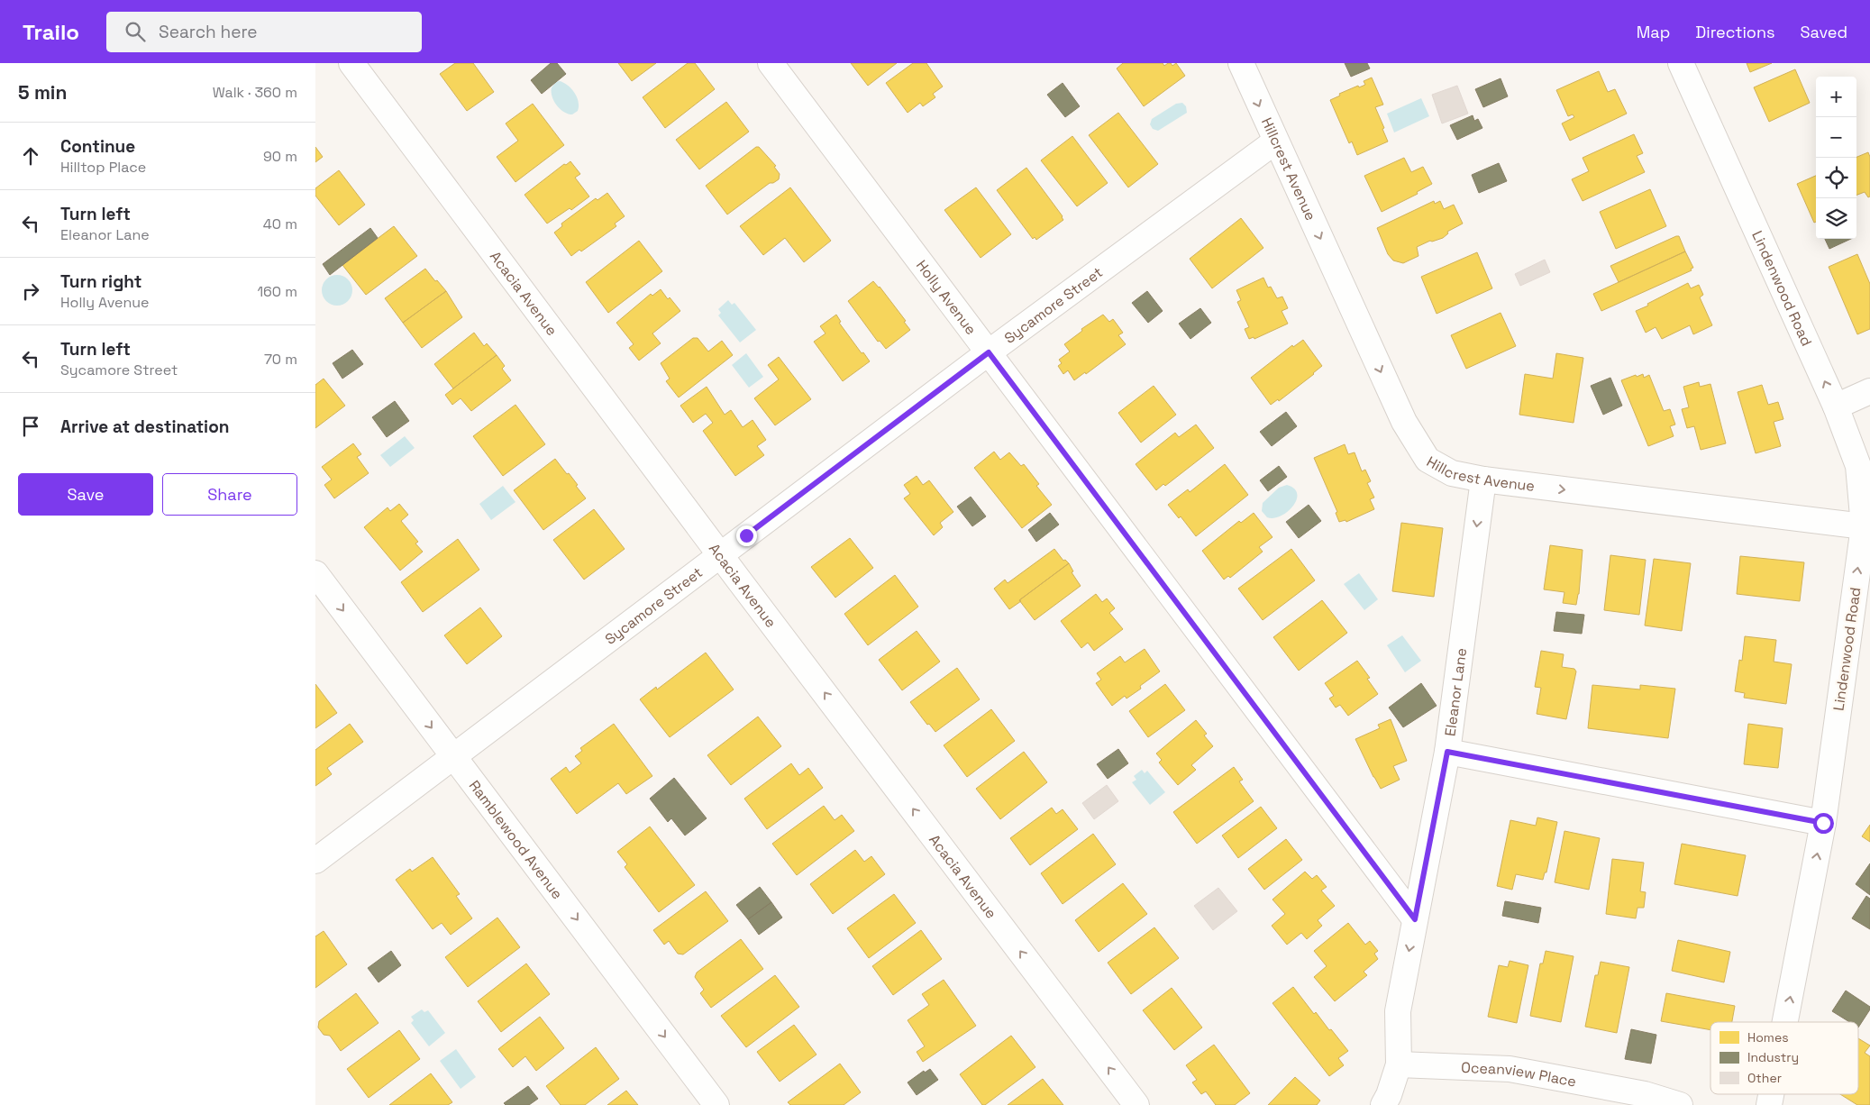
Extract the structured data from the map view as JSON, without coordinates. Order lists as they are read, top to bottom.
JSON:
{
  "streets": {
    "street": [
      "Hillcrest Avenue",
      "Lindenwood Road",
      "Acacia Avenue",
      "Holly Avenue",
      "Sycamore Street",
      "Eleanor Lane",
      "Ramblewood Avenue",
      "Oceanview Place"
    ]
  },
  "crossings": [
    ["Hillcrest Avenue", "Lindenwood Road"],
    ["Hillcrest Avenue", "Sycamore Street"],
    ["Hillcrest Avenue", "Eleanor Lane"],
    ["Acacia Avenue", "Sycamore Street"],
    ["Holly Avenue", "Sycamore Street"],
    ["Holly Avenue", "Eleanor Lane"],
    ["Sycamore Street", "Ramblewood Avenue"],
    ["Eleanor Lane", "Oceanview Place"]
  ],
  "one_way": [
    "Hillcrest Avenue",
    "Lindenwood Road",
    "Acacia Avenue",
    "Eleanor Lane",
    "Ramblewood Avenue"
  ],
  "legend": ["Homes", "Industry", "Other"],
  "page": {
    "header": "Trailo",
    "search": "Search here",
    "nav": ["Map", "Directions", "Saved"],
    "heading": ["5 min", "Walk · 360 m"],
    "map_buttons": ["+", "−"],
    "list": [
      ["Continue", "Hilltop Place", "90 m"],
      ["Turn left", "Eleanor Lane", "40 m"],
      ["Turn right", "Holly Avenue", "160 m"],
      ["Turn left", "Sycamore Street", "70 m"],
      "Arrive at destination"
    ],
    "buttons": ["Save", "Share"]
  }
}
